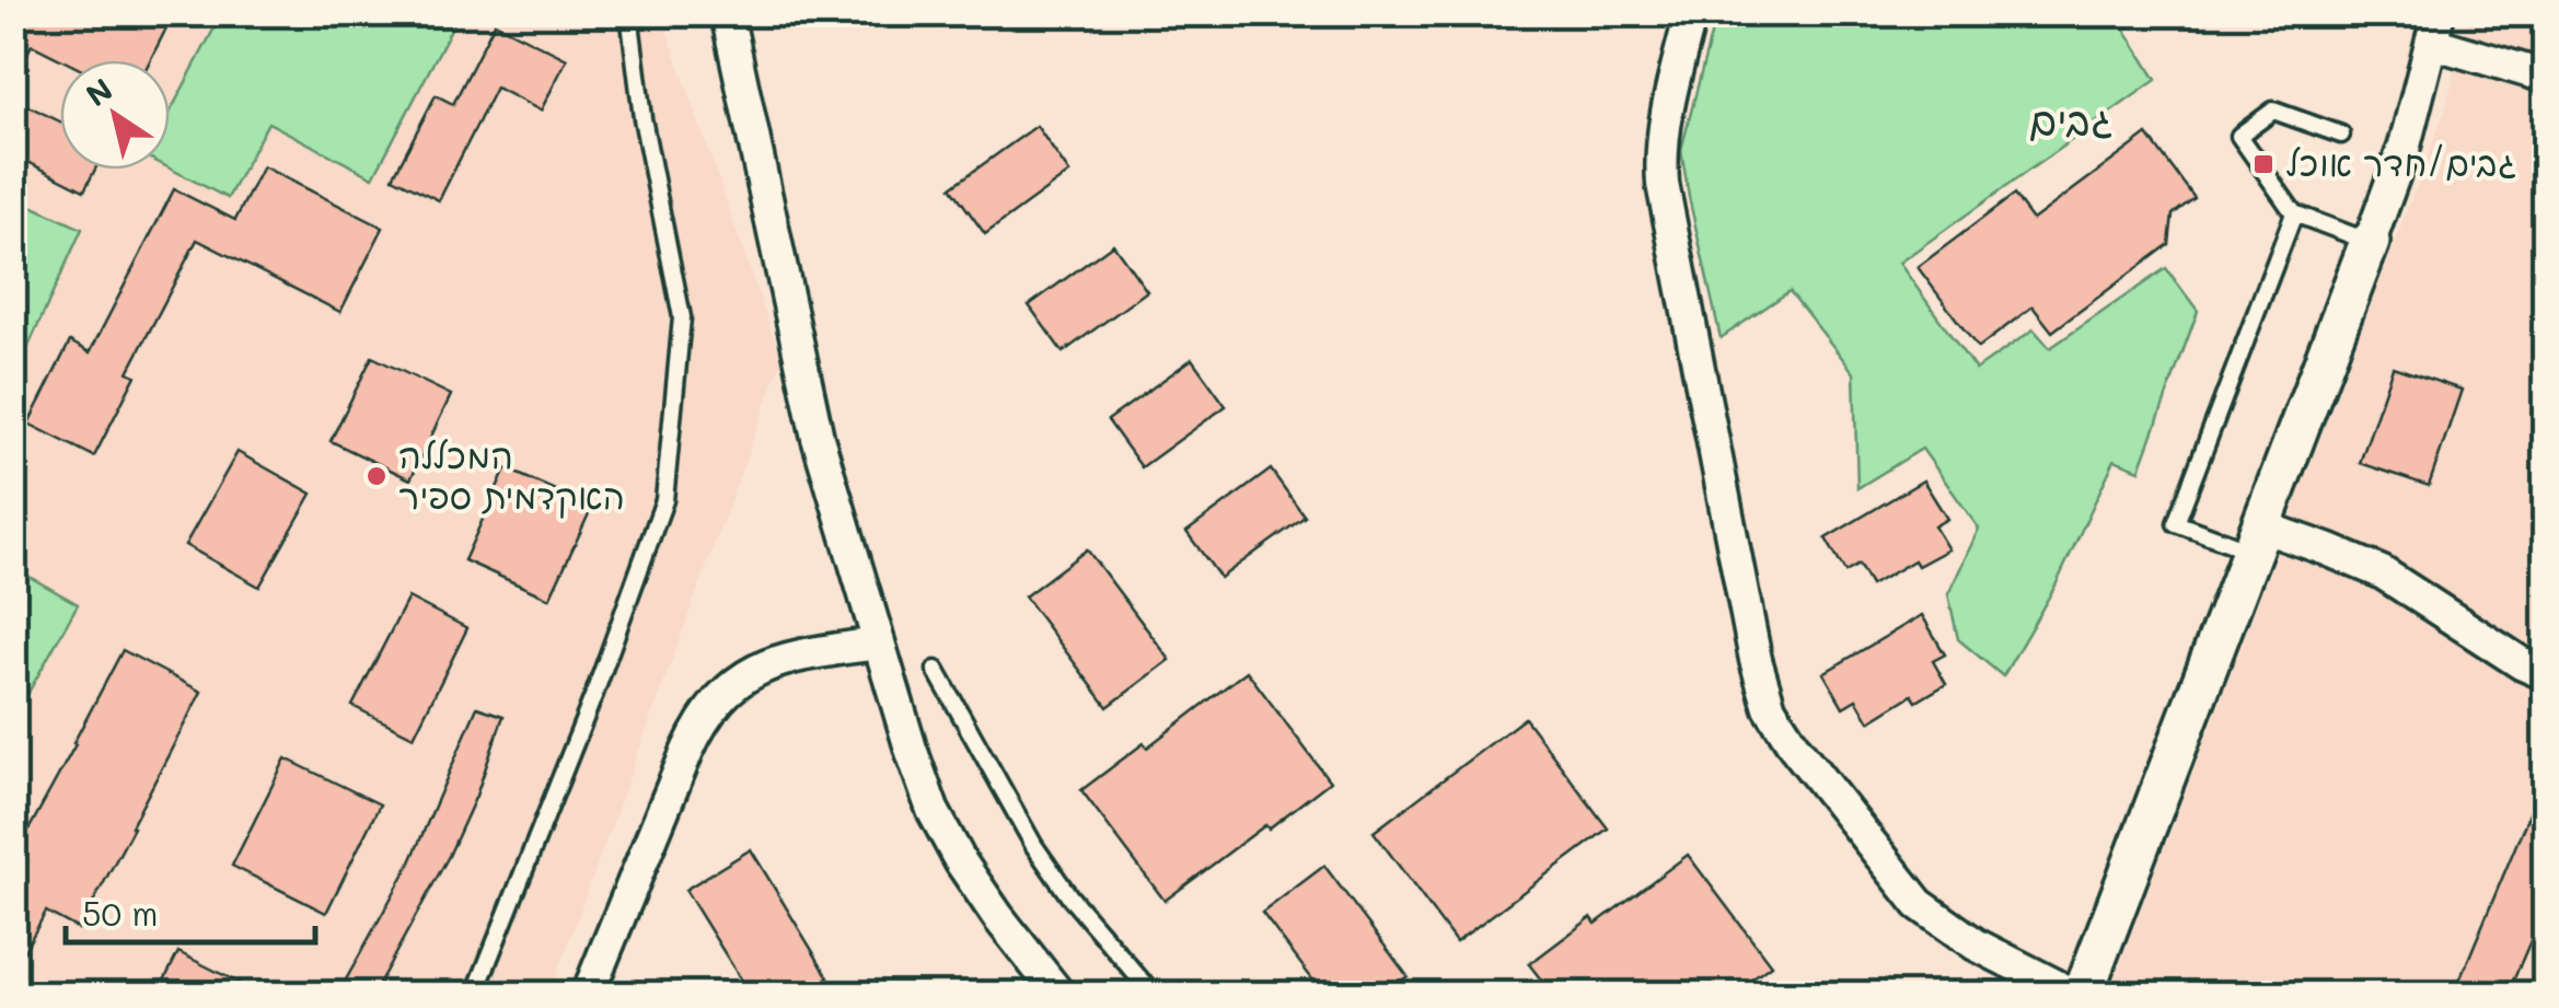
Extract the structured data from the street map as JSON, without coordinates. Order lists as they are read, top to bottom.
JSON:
{
  "districts": ["גבים"],
  "places": {
    "transit": ["גבים/חדר אוכל"],
    "other": ["המכללה האקדמית ספיר"]
  },
  "scale_bar": "50 m",
  "north": "top left"
}
